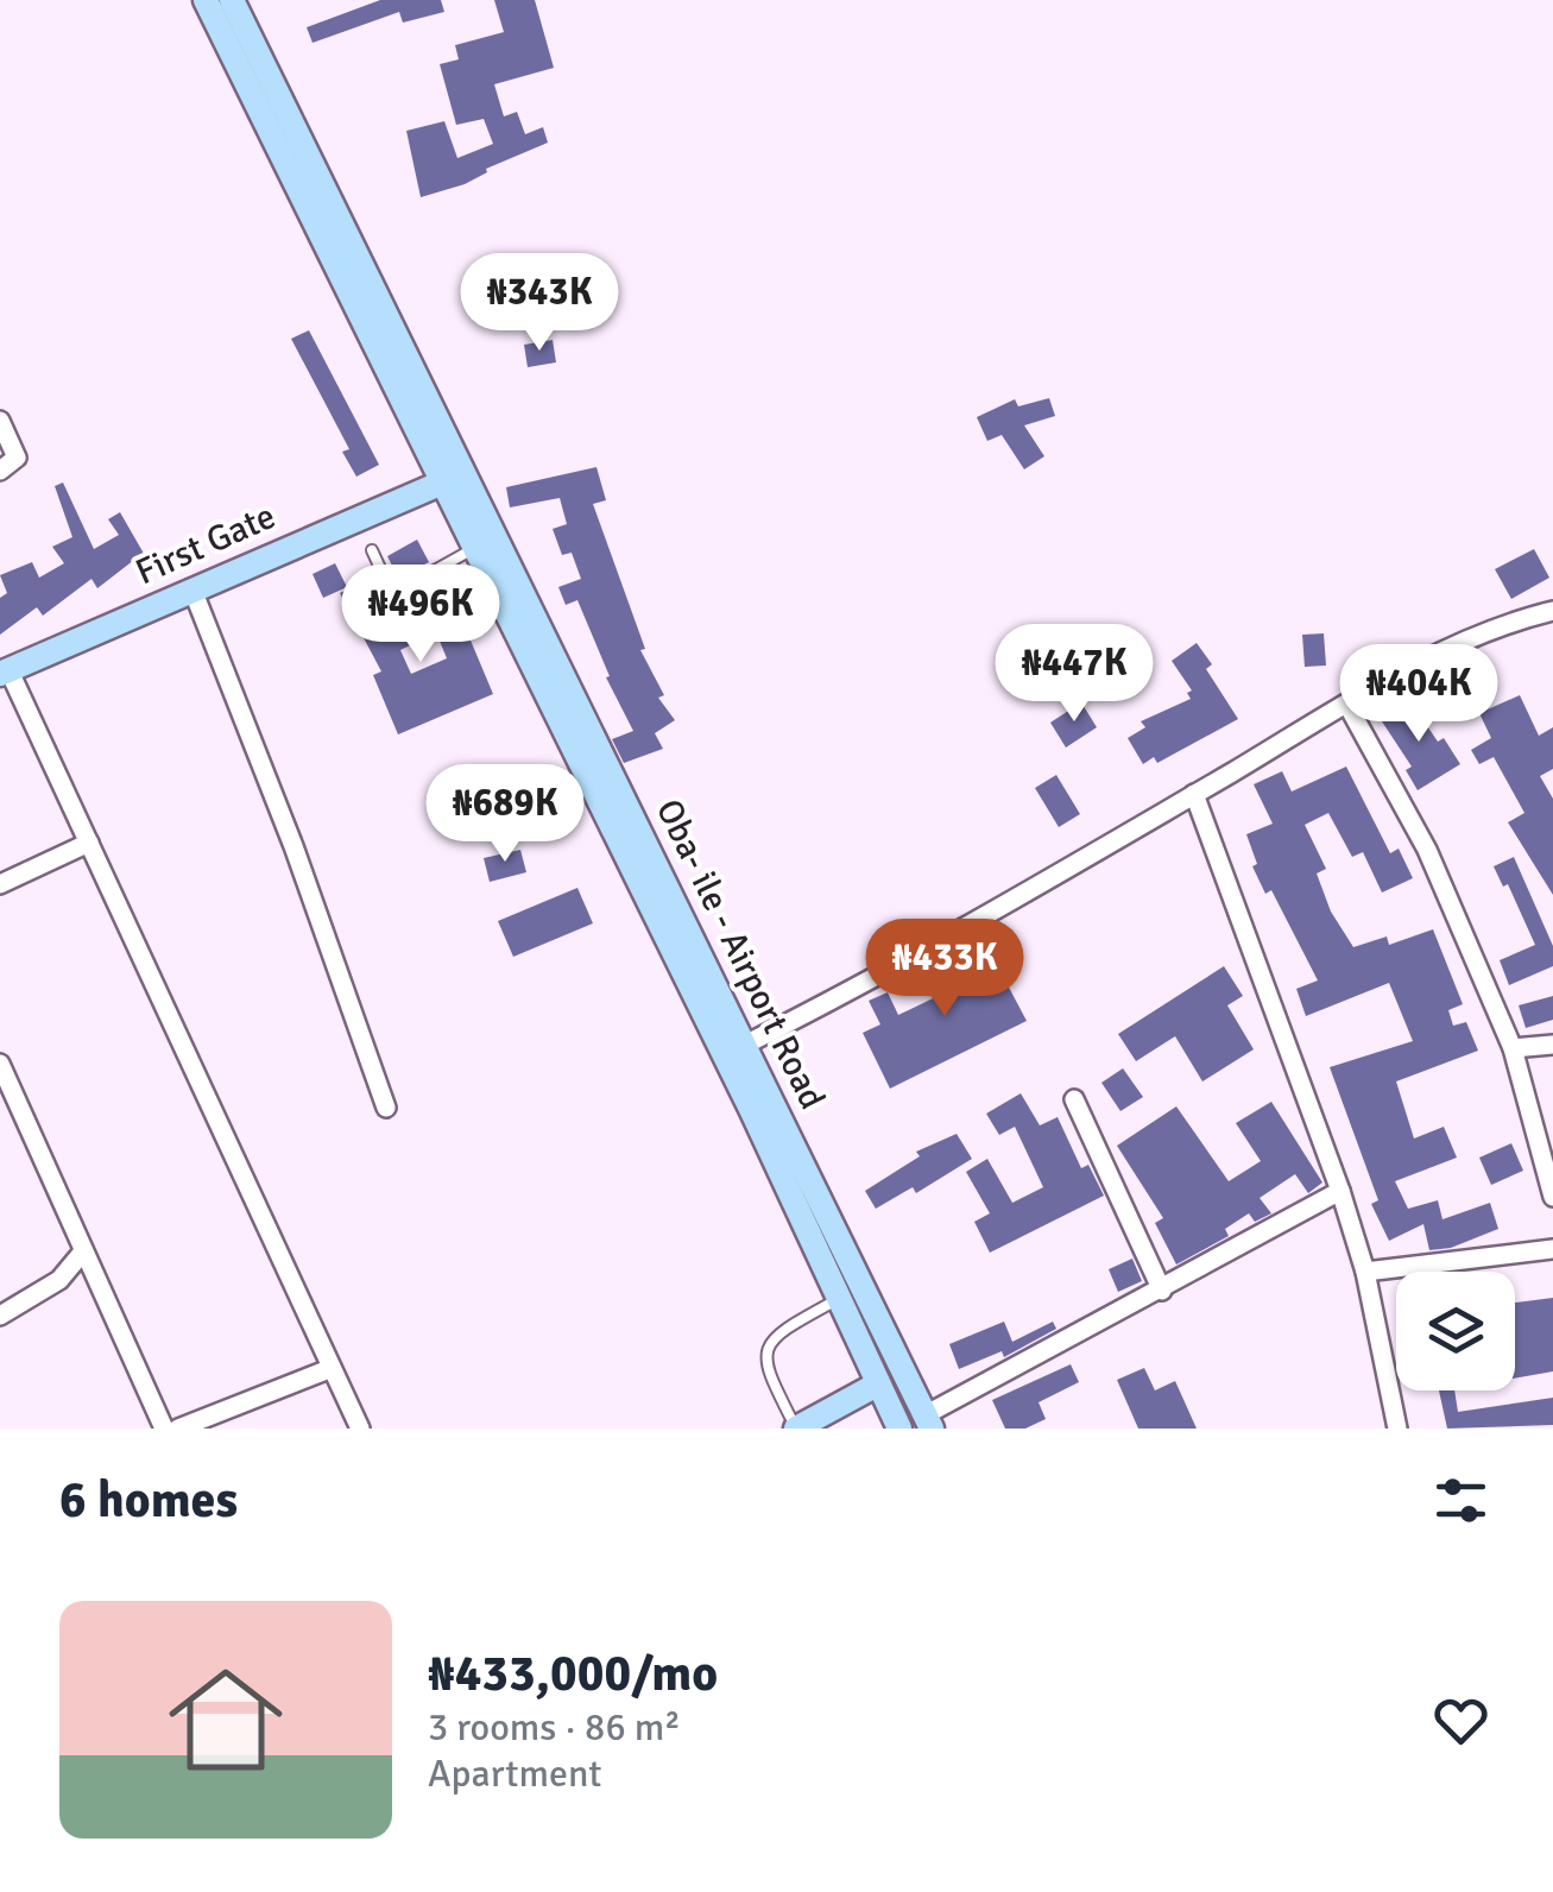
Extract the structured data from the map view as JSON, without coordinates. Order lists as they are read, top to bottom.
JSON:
{
  "streets": {
    "main road": ["First Gate", "Oba- ile - Airport Road"]
  },
  "crossings": [
    ["First Gate", "Oba- ile - Airport Road"]
  ],
  "page": {
    "price": [
      "₦343K",
      "₦496K",
      "₦447K",
      "₦404K",
      "₦689K",
      "₦433K"
    ],
    "heading": "6 homes",
    "list": [
      {
        "name": "₦433,000/mo",
        "note": "3 rooms · 86 m² · Apartment"
      }
    ]
  }
}
